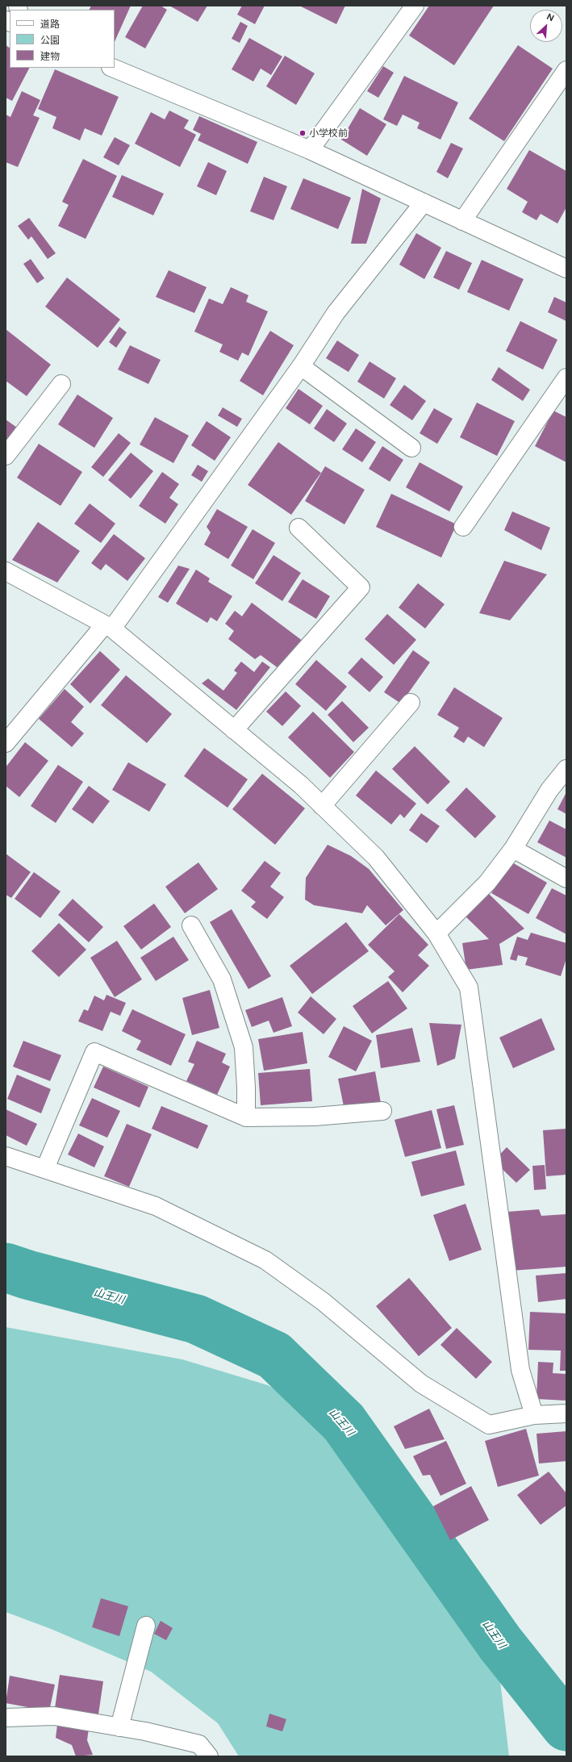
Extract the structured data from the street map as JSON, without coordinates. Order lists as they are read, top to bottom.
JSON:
{
  "water": ["山王川"],
  "places": ["小学校前"],
  "legend": ["道路", "公園", "建物"],
  "north": "top right"
}
